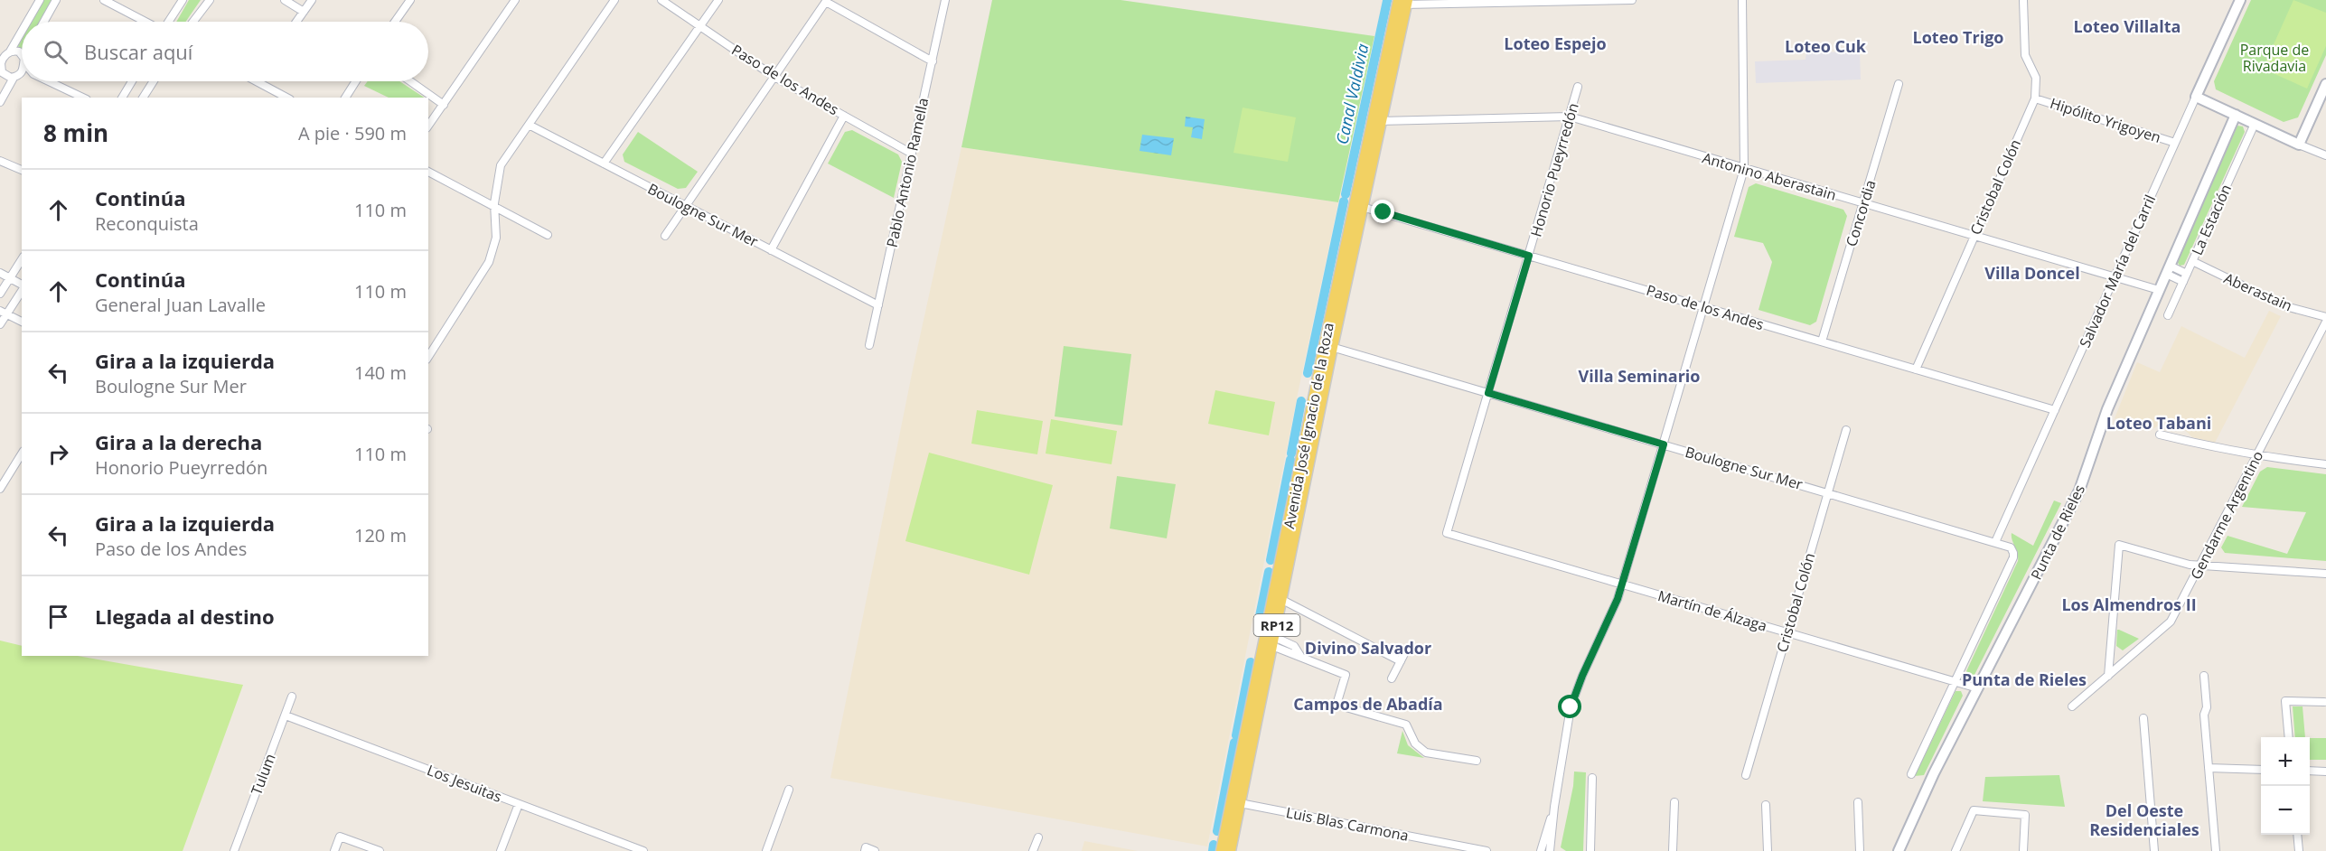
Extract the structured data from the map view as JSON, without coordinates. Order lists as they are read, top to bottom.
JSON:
{
  "streets": {
    "main road": ["Avenida José Ignacio de la Roza", "RP12"],
    "street": [
      "Paso de los Andes",
      "Hipólito Yrigoyen",
      "Honorio Pueyrredón",
      "Pablo Antonio Ramella",
      "Antonino Aberastain",
      "Cristobal Colón",
      "Concordia",
      "Boulogne Sur Mer",
      "La Estación",
      "Salvador María del Carril",
      "Aberastain",
      "Gendarme Argentino",
      "Punta de Rieles",
      "Martín de Álzaga",
      "Tulum",
      "Los Jesuitas",
      "Luis Blas Carmona"
    ]
  },
  "crossings": [
    ["Paso de los Andes", "Honorio Pueyrredón"],
    ["Paso de los Andes", "Pablo Antonio Ramella"],
    ["Paso de los Andes", "Cristobal Colón"],
    ["Paso de los Andes", "Concordia"],
    ["Paso de los Andes", "Salvador María del Carril"],
    ["Paso de los Andes", "Avenida José Ignacio de la Roza"],
    ["Hipólito Yrigoyen", "Cristobal Colón"],
    ["Hipólito Yrigoyen", "Salvador María del Carril"],
    ["Honorio Pueyrredón", "Antonino Aberastain"],
    ["Honorio Pueyrredón", "Boulogne Sur Mer"],
    ["Honorio Pueyrredón", "Martín de Álzaga"],
    ["Pablo Antonio Ramella", "Boulogne Sur Mer"],
    ["Antonino Aberastain", "Cristobal Colón"],
    ["Antonino Aberastain", "Concordia"],
    ["Antonino Aberastain", "Salvador María del Carril"],
    ["Antonino Aberastain", "Avenida José Ignacio de la Roza"],
    ["Antonino Aberastain", "Punta de Rieles"],
    ["Cristobal Colón", "Boulogne Sur Mer"],
    ["Cristobal Colón", "Martín de Álzaga"],
    ["Boulogne Sur Mer", "Salvador María del Carril"],
    ["Boulogne Sur Mer", "Avenida José Ignacio de la Roza"],
    ["Boulogne Sur Mer", "Martín de Álzaga"],
    ["La Estación", "Aberastain"],
    ["Aberastain", "Gendarme Argentino"],
    ["Avenida José Ignacio de la Roza", "Luis Blas Carmona"],
    ["Punta de Rieles", "Martín de Álzaga"],
    ["Tulum", "Los Jesuitas"]
  ],
  "districts": [
    "Loteo Villalta",
    "Loteo Trigo",
    "Loteo Espejo",
    "Loteo Cuk",
    "Villa Doncel",
    "Villa Seminario",
    "Loteo Tabani",
    "Los Almendros II",
    "Divino Salvador",
    "Punta de Rieles",
    "Campos de Abadía",
    "Del Oeste Residenciales"
  ],
  "water": ["Canal Valdivia"],
  "parks": ["Parque de Rivadavia"],
  "page": {
    "search": "Buscar aquí",
    "heading": ["8 min", "A pie · 590 m"],
    "list": [
      ["Continúa", "Reconquista", "110 m"],
      ["Continúa", "General Juan Lavalle", "110 m"],
      ["Gira a la izquierda", "Boulogne Sur Mer", "140 m"],
      ["Gira a la derecha", "Honorio Pueyrredón", "110 m"],
      ["Gira a la izquierda", "Paso de los Andes", "120 m"],
      "Llegada al destino"
    ],
    "map_buttons": ["+", "−"]
  }
}
